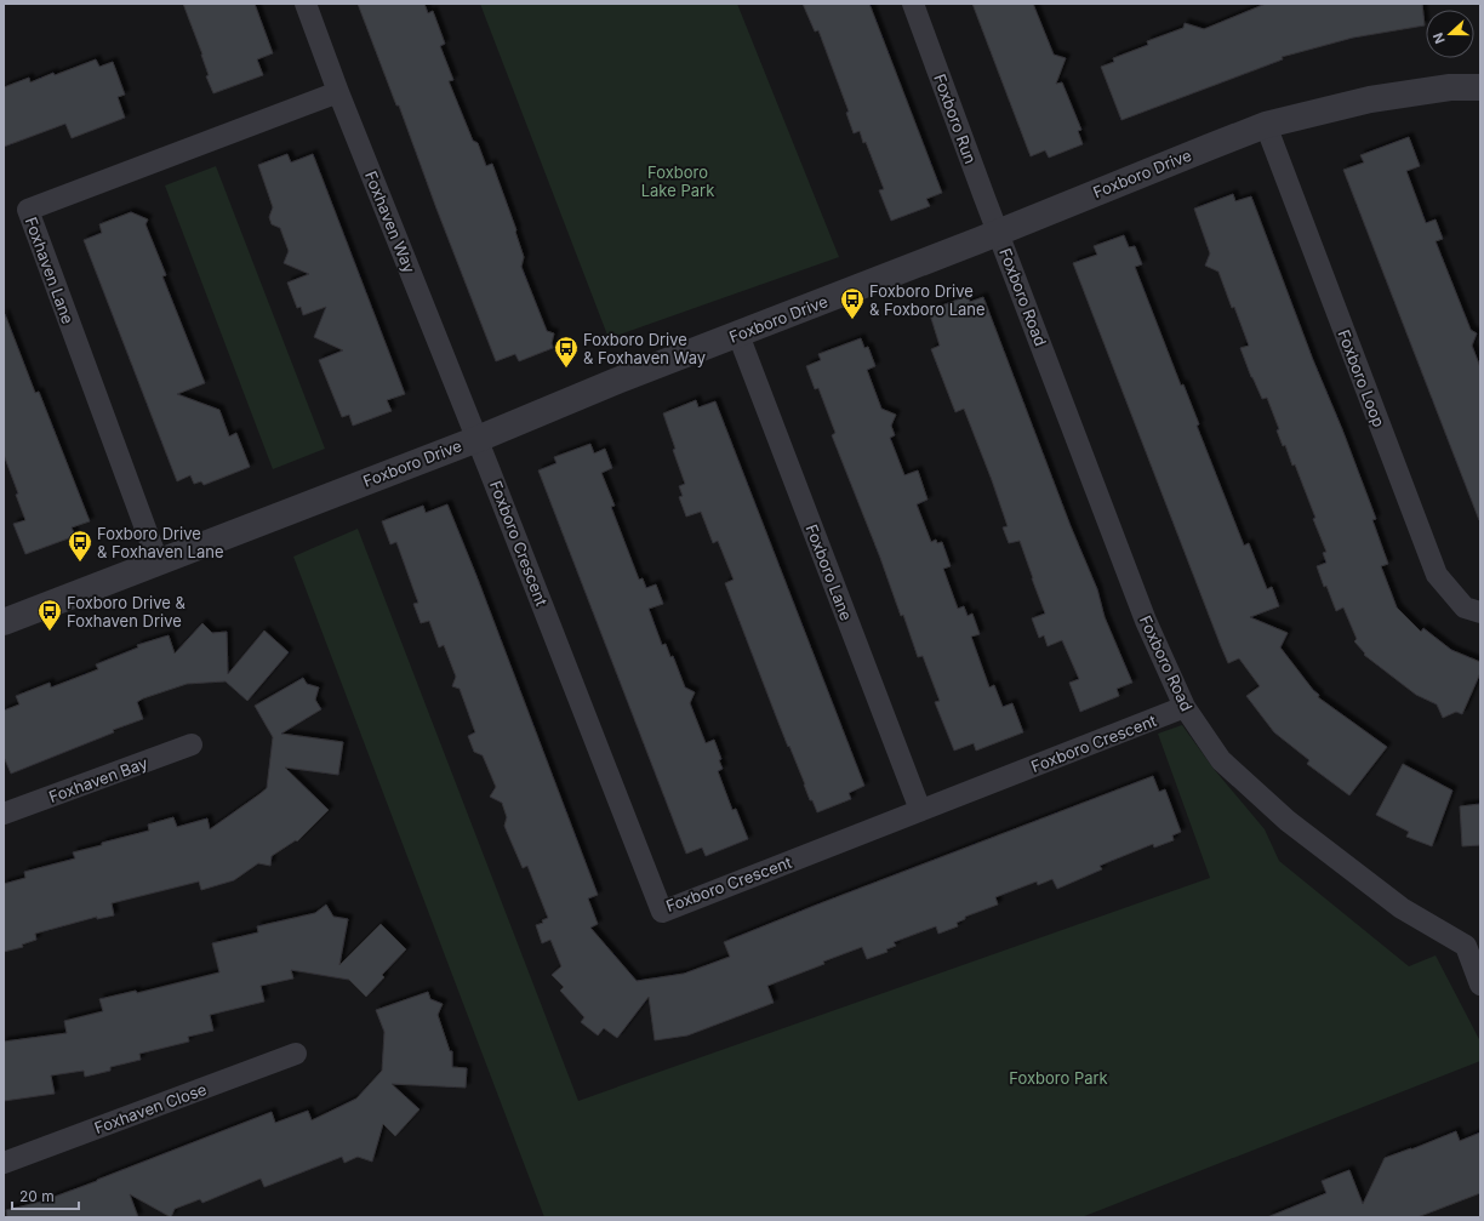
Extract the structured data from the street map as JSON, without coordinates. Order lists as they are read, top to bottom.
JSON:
{
  "streets": {
    "street": [
      "Foxboro Run",
      "Foxboro Drive",
      "Foxhaven Way",
      "Foxhaven Lane",
      "Foxboro Road",
      "Foxboro Loop",
      "Foxboro Crescent",
      "Foxboro Lane",
      "Foxhaven Bay",
      "Foxhaven Close"
    ]
  },
  "crossings": [
    ["Foxboro Run", "Foxboro Drive"],
    ["Foxboro Run", "Foxboro Road"],
    ["Foxboro Drive", "Foxhaven Way"],
    ["Foxboro Drive", "Foxhaven Lane"],
    ["Foxboro Drive", "Foxboro Road"],
    ["Foxboro Drive", "Foxboro Loop"],
    ["Foxboro Drive", "Foxboro Crescent"],
    ["Foxboro Drive", "Foxboro Lane"],
    ["Foxhaven Way", "Foxhaven Lane"],
    ["Foxhaven Way", "Foxboro Crescent"],
    ["Foxboro Road", "Foxboro Crescent"],
    ["Foxboro Crescent", "Foxboro Lane"]
  ],
  "parks": ["Foxboro Lake Park", "Foxboro Park"],
  "places": {
    "bus stop": [
      "Foxboro Drive & Foxboro Lane",
      "Foxboro Drive & Foxhaven Way",
      "Foxboro Drive & Foxhaven Lane",
      "Foxboro Drive & Foxhaven Drive"
    ]
  },
  "scale_bar": "20 m",
  "north": "left"
}
